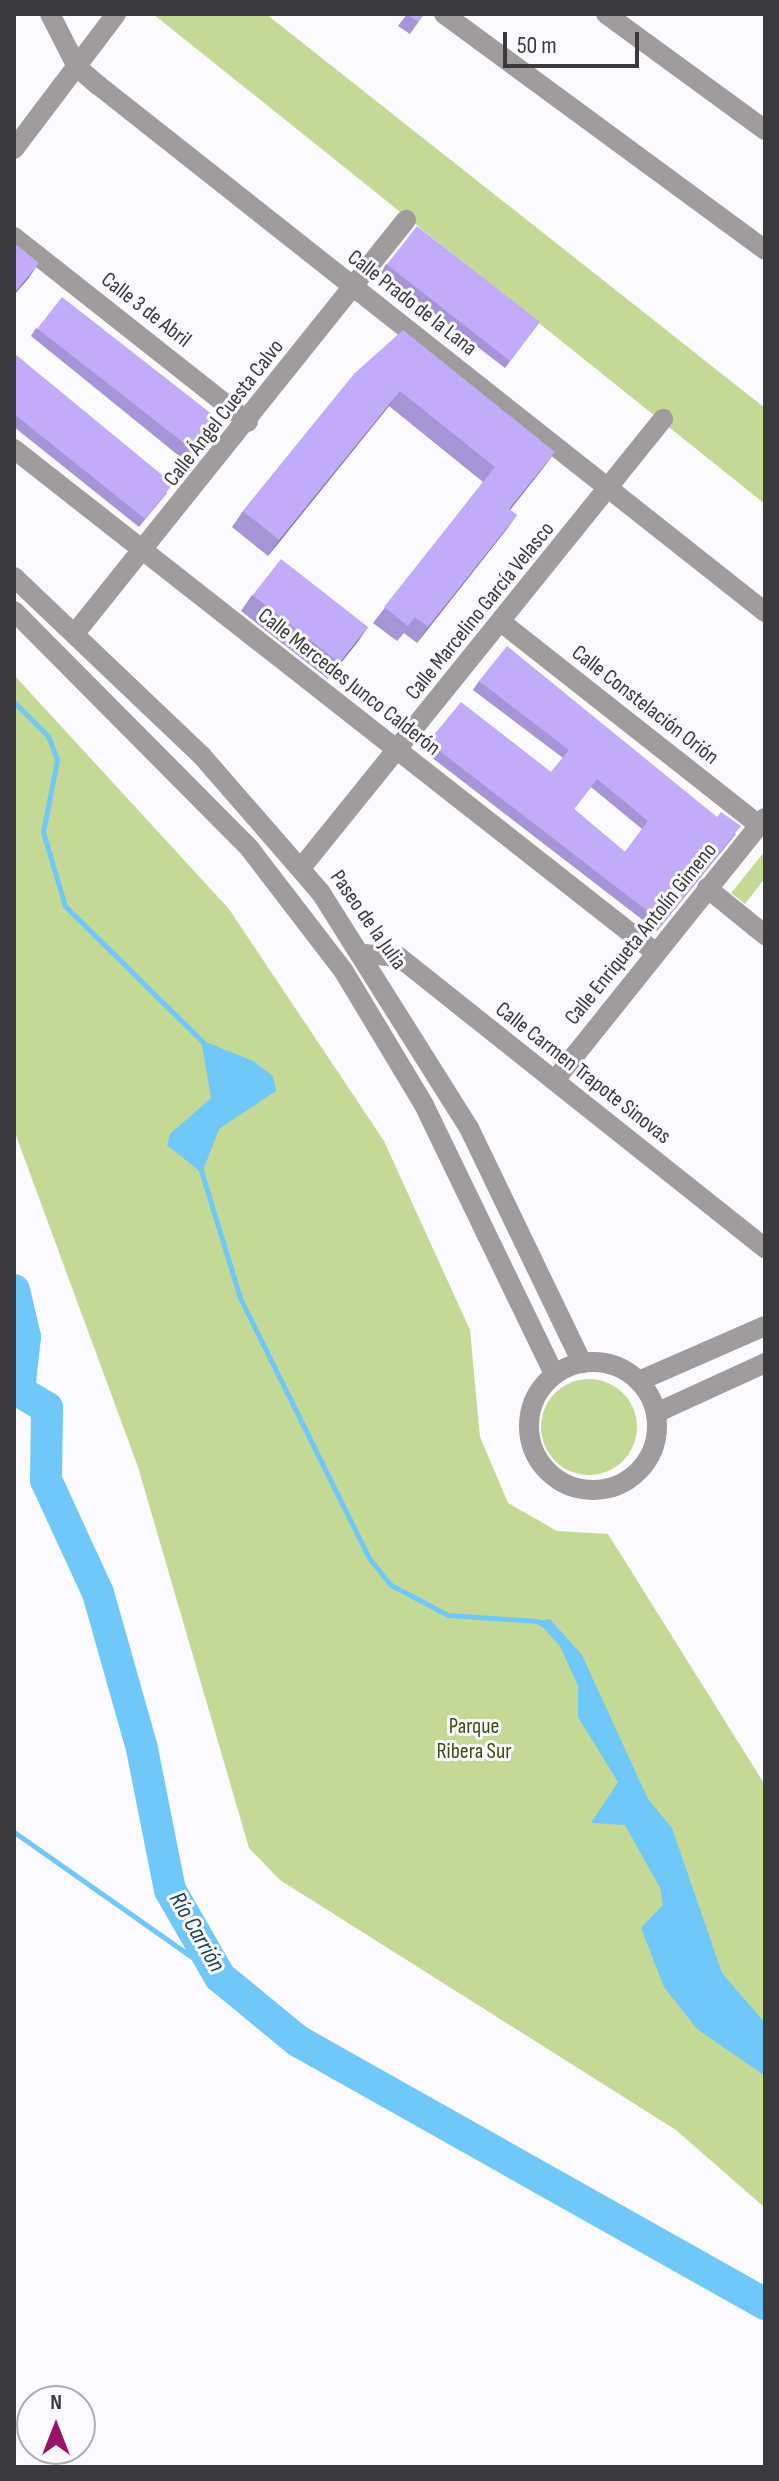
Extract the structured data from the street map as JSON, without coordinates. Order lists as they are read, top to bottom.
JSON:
{
  "streets": {
    "street": [
      "Calle Prado de la Lana",
      "Calle 3 de Abril",
      "Calle Ángel Cuesta Calvo",
      "Calle Marcelino García Velasco",
      "Calle Mercedes Junco Calderón",
      "Calle Constelación Orión",
      "Paseo de la Julia",
      "Calle Enriqueta Antolín Gimeno",
      "Calle Carmen Trapote Sinovas"
    ]
  },
  "crossings": [
    ["Calle Prado de la Lana", "Calle Ángel Cuesta Calvo"],
    ["Calle Prado de la Lana", "Calle Marcelino García Velasco"],
    ["Calle 3 de Abril", "Calle Ángel Cuesta Calvo"],
    ["Calle Ángel Cuesta Calvo", "Calle Mercedes Junco Calderón"],
    ["Calle Ángel Cuesta Calvo", "Paseo de la Julia"],
    ["Calle Marcelino García Velasco", "Calle Mercedes Junco Calderón"],
    ["Calle Marcelino García Velasco", "Calle Constelación Orión"],
    ["Calle Marcelino García Velasco", "Paseo de la Julia"],
    ["Calle Mercedes Junco Calderón", "Calle Enriqueta Antolín Gimeno"],
    ["Calle Constelación Orión", "Calle Enriqueta Antolín Gimeno"],
    ["Paseo de la Julia", "Calle Carmen Trapote Sinovas"],
    ["Calle Enriqueta Antolín Gimeno", "Calle Carmen Trapote Sinovas"]
  ],
  "water": ["Río Carrión"],
  "parks": ["Parque Ribera Sur"],
  "scale_bar": "50 m",
  "north": "top"
}
